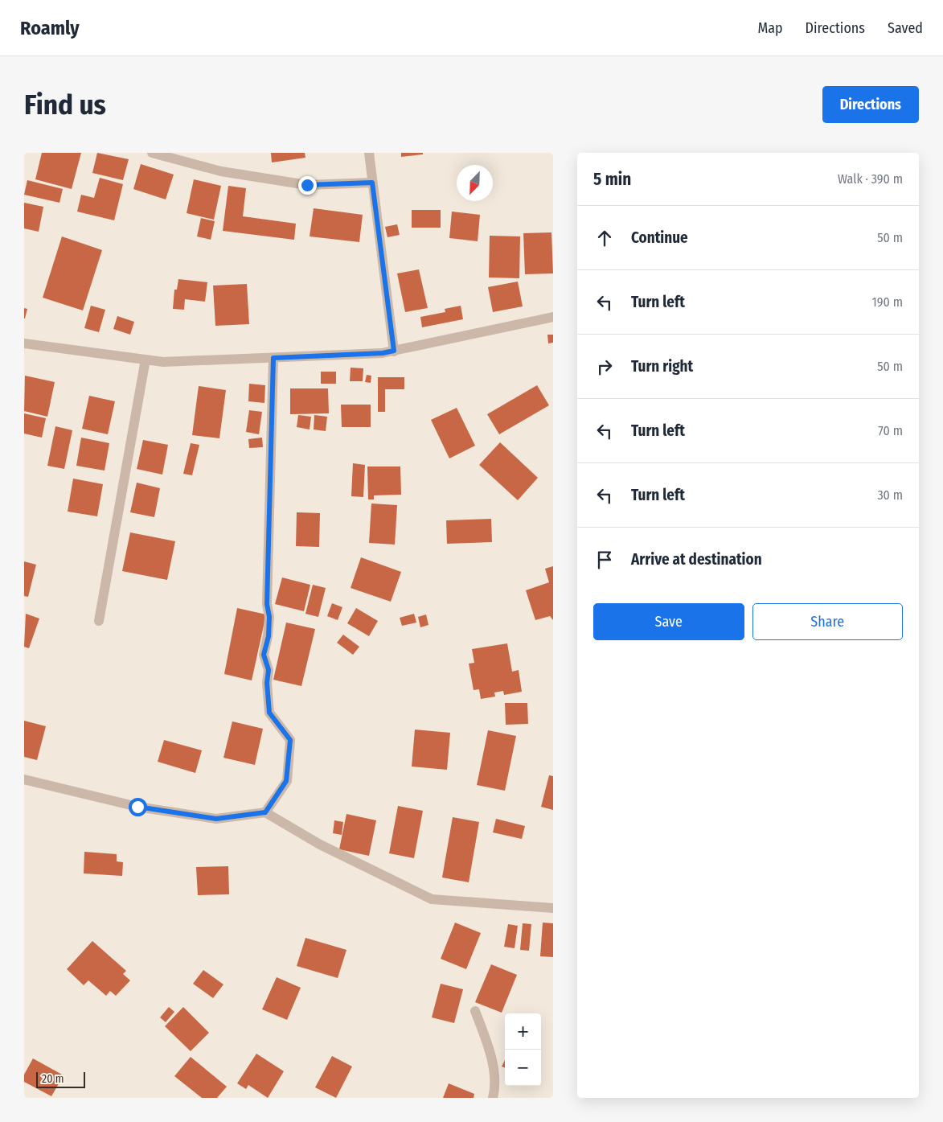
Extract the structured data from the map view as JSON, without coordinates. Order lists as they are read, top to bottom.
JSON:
{
  "scale_bar": "20 m",
  "north": "bottom left",
  "page": {
    "header": "Roamly",
    "nav": ["Map", "Directions", "Saved"],
    "buttons": [
      "Directions",
      ["Save", "Share"]
    ],
    "title": "Find us",
    "heading": ["5 min", "Walk · 390 m"],
    "list": [
      ["Continue", "50 m"],
      ["Turn left", "190 m"],
      ["Turn right", "50 m"],
      ["Turn left", "70 m"],
      ["Turn left", "30 m"],
      "Arrive at destination"
    ],
    "map_buttons": ["+", "−"],
    "scale": "20 m"
  }
}
